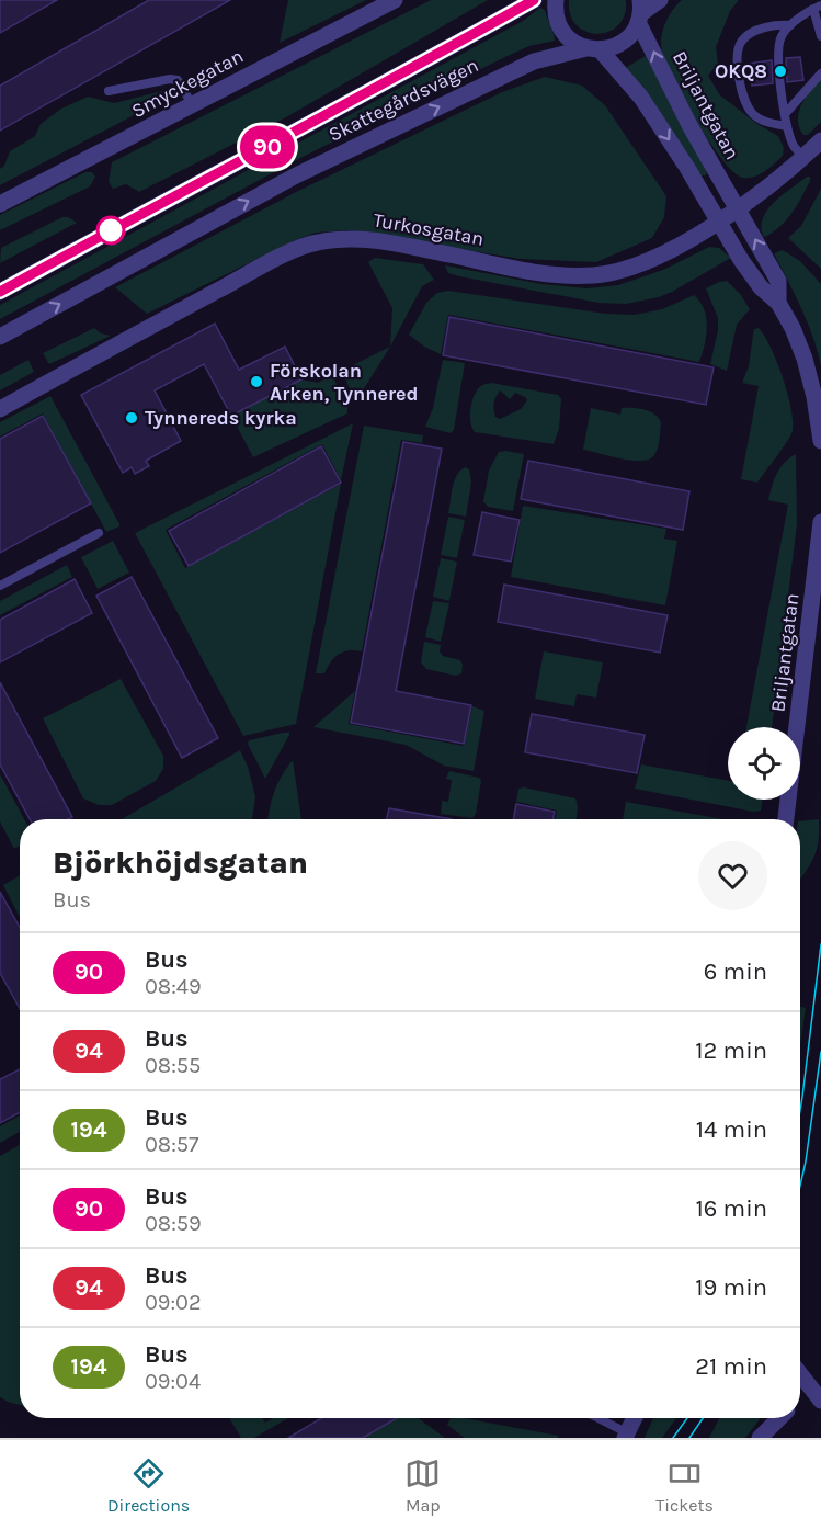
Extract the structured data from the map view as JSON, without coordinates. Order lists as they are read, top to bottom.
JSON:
{
  "streets": {
    "street": [
      "Smyckegatan",
      "Skattegårdsvägen",
      "Briljantgatan",
      "Turkosgatan"
    ]
  },
  "crossings": [
    ["Skattegårdsvägen", "Briljantgatan"],
    ["Briljantgatan", "Turkosgatan"]
  ],
  "places": ["OKQ8", "Förskolan Arken, Tynnered", "Tynnereds kyrka"],
  "lines": ["bus line 90"],
  "page": {
    "on_map": "90",
    "heading": ["Björkhöjdsgatan", "Bus"],
    "list": [
      {
        "mark": "90",
        "name": "Bus",
        "note": "08:49",
        "value": "6 min"
      },
      {
        "mark": "94",
        "name": "Bus",
        "note": "08:55",
        "value": "12 min"
      },
      {
        "mark": "194",
        "name": "Bus",
        "note": "08:57",
        "value": "14 min"
      },
      {
        "mark": "90",
        "name": "Bus",
        "note": "08:59",
        "value": "16 min"
      },
      {
        "mark": "94",
        "name": "Bus",
        "note": "09:02",
        "value": "19 min"
      },
      {
        "mark": "194",
        "name": "Bus",
        "note": "09:04",
        "value": "21 min"
      }
    ],
    "tabs": ["Directions", "Map", "Tickets"]
  }
}
